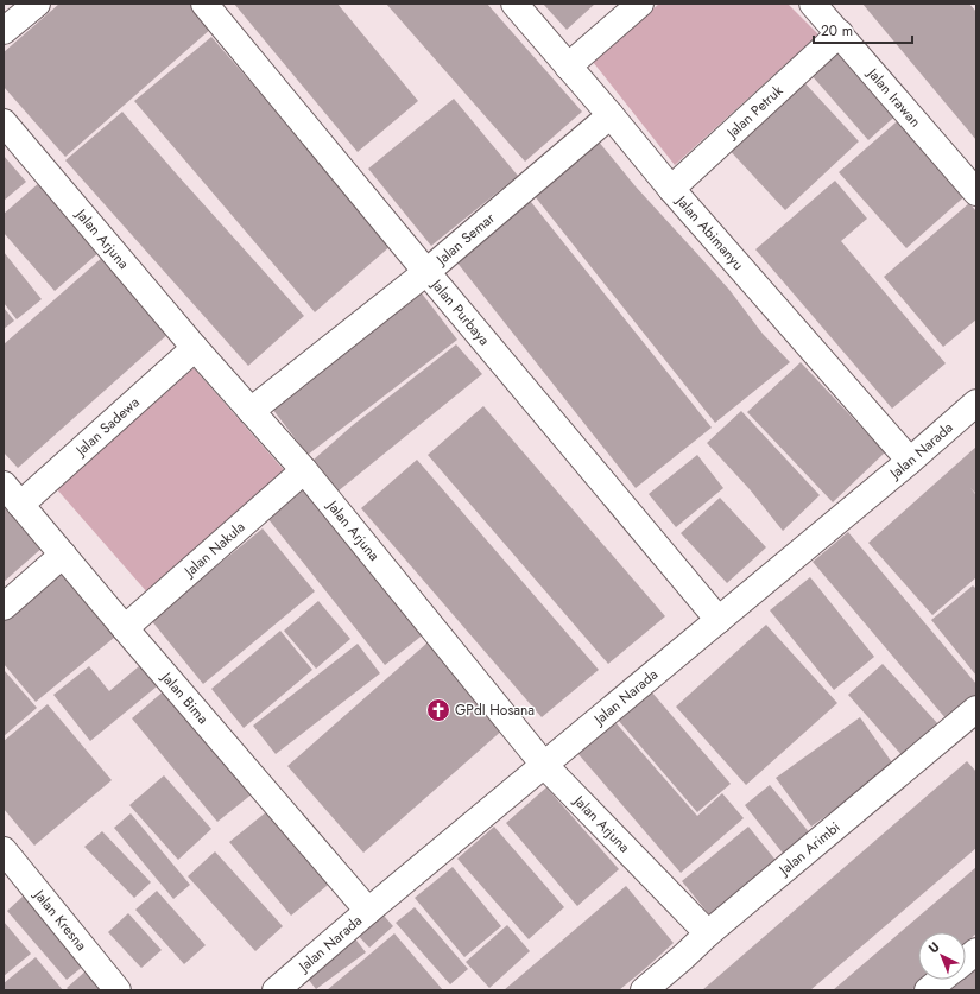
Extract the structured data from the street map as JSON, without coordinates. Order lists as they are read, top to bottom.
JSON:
{
  "streets": {
    "street": [
      "Jalan Irawan",
      "Jalan Petruk",
      "Jalan Abimanyu",
      "Jalan Arjuna",
      "Jalan Semar",
      "Jalan Purbaya",
      "Jalan Sadewa",
      "Jalan Narada",
      "Jalan Nakula",
      "Jalan Bima",
      "Jalan Arimbi",
      "Jalan Kresna"
    ]
  },
  "crossings": [
    ["Jalan Irawan", "Jalan Petruk"],
    ["Jalan Petruk", "Jalan Abimanyu"],
    ["Jalan Abimanyu", "Jalan Semar"],
    ["Jalan Abimanyu", "Jalan Narada"],
    ["Jalan Arjuna", "Jalan Semar"],
    ["Jalan Arjuna", "Jalan Sadewa"],
    ["Jalan Arjuna", "Jalan Narada"],
    ["Jalan Arjuna", "Jalan Nakula"],
    ["Jalan Arjuna", "Jalan Arimbi"],
    ["Jalan Semar", "Jalan Purbaya"],
    ["Jalan Purbaya", "Jalan Narada"],
    ["Jalan Sadewa", "Jalan Bima"],
    ["Jalan Narada", "Jalan Bima"],
    ["Jalan Nakula", "Jalan Bima"]
  ],
  "places": {
    "church": ["GPdI Hosana"]
  },
  "scale_bar": "20 m",
  "north": "top left"
}
